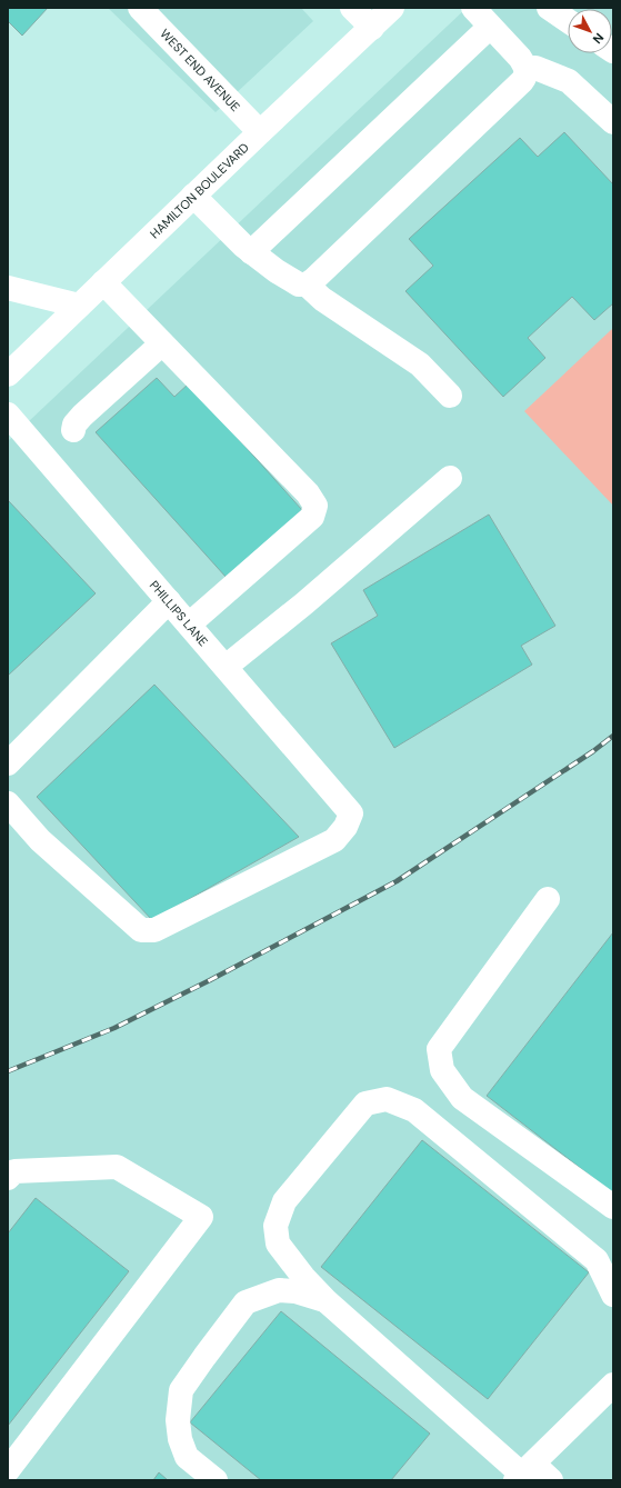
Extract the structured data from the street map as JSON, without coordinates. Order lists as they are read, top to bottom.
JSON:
{
  "streets": {
    "street": ["WEST END AVENUE", "HAMILTON BOULEVARD", "PHILLIPS LANE"]
  },
  "crossings": [
    ["WEST END AVENUE", "HAMILTON BOULEVARD"]
  ],
  "north": "bottom right"
}
